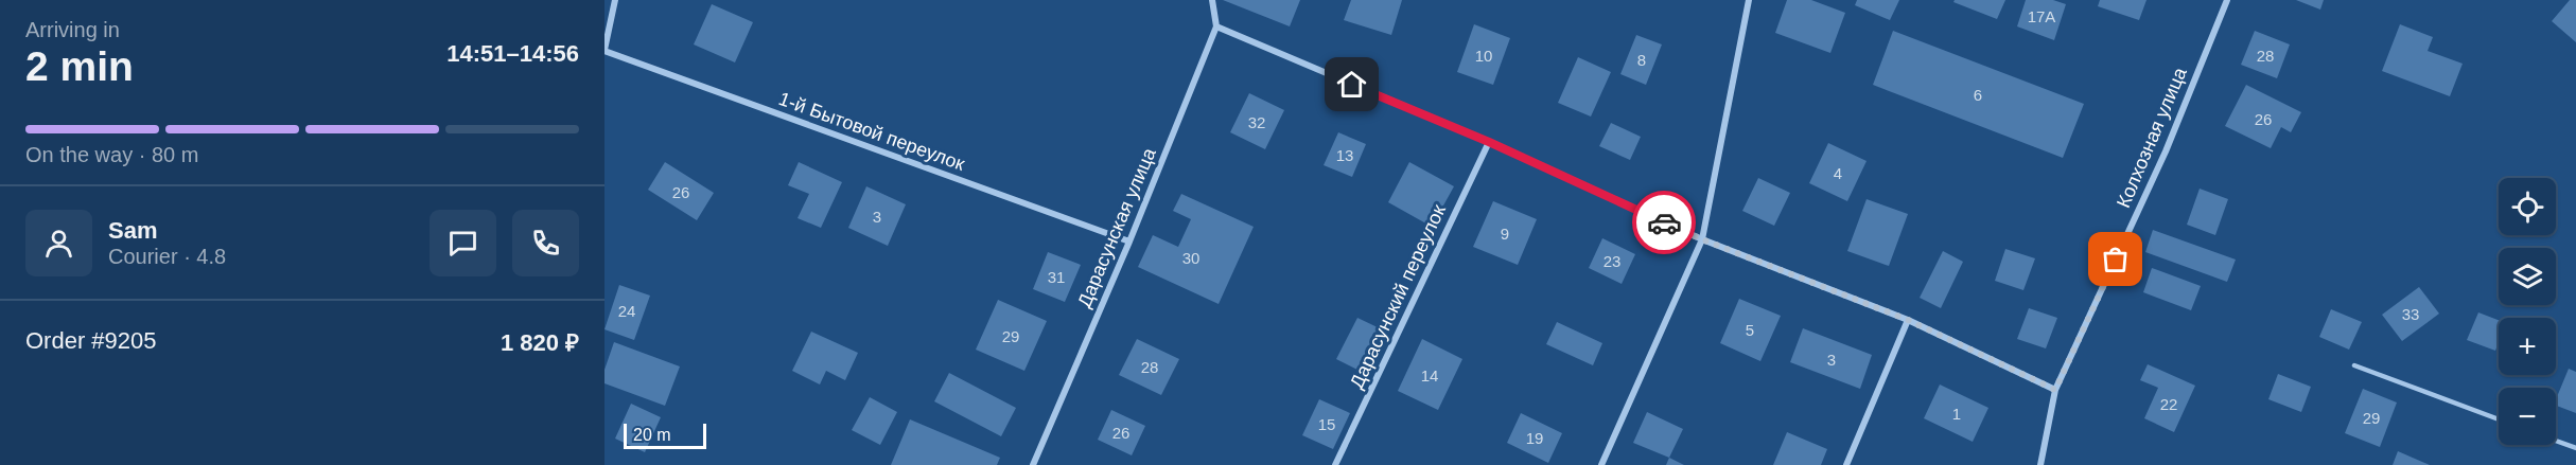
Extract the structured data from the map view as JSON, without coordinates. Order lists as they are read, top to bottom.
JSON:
{
  "streets": {
    "street": [
      "1-й Бытовой переулок",
      "Колхозная улица",
      "Дарасунская улица",
      "Дарасунский переулок"
    ]
  },
  "crossings": [
    ["1-й Бытовой переулок", "Дарасунская улица"]
  ],
  "house_numbers": [
    "17А",
    "10",
    "28",
    "8",
    "6",
    "26",
    "32",
    "13",
    "4",
    "26",
    "3",
    "9",
    "30",
    "23",
    "31",
    "24",
    "33",
    "5",
    "29",
    "3",
    "28",
    "14",
    "22",
    "1",
    "29",
    "15",
    "26",
    "19"
  ],
  "scale_bar": "20 m",
  "page": {
    "heading": ["2 min", "Arriving in", "14:51–14:56"],
    "panel": [
      "Sam",
      "Courier · 4.8",
      "Order #9205",
      "1 820 ₽"
    ],
    "bar": "On the way · 80 m",
    "map_buttons": ["+", "−"],
    "scale": "20 m"
  }
}
